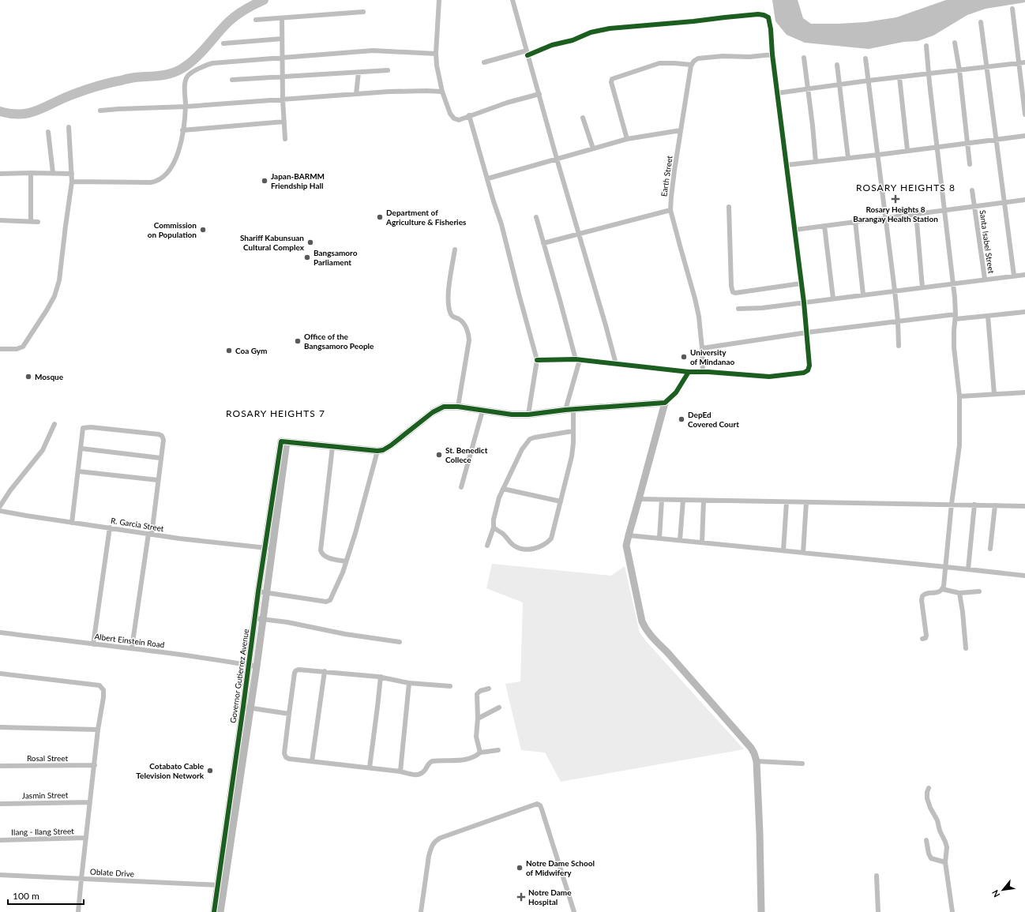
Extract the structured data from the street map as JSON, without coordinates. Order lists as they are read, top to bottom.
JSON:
{
  "streets": {
    "street": [
      "Earth Street",
      "Santa Isabel Street",
      "R. Garcia Street",
      "Albert Einstein Road",
      "Governor Gutierrez Avenue",
      "Rosal Street",
      "Jasmin Street",
      "Ilang - Ilang Street",
      "Oblate Drive"
    ]
  },
  "crossings": [
    ["R. Garcia Street", "Governor Gutierrez Avenue"],
    ["Albert Einstein Road", "Governor Gutierrez Avenue"],
    ["Governor Gutierrez Avenue", "Oblate Drive"]
  ],
  "districts": ["ROSARY HEIGHTS 8", "ROSARY HEIGHTS 7"],
  "places": {
    "other": [
      "Japan-BARMM Friendship Hall",
      "Department of Agriculture & Fisheries",
      "Commission on Population",
      "Shariff Kabunsuan Cultural Complex",
      "Bangsamoro Parliament",
      "Office of the Bangsamoro People",
      "Coa Gym",
      "University of Mindanao",
      "Mosque",
      "DepEd Covered Court",
      "St. Benedict Collece",
      "Cotabato Cable Television Network",
      "Notre Dame School of Midwifery"
    ],
    "health": ["Rosary Heights 8 Barangay Health Station", "Notre Dame Hospital"]
  },
  "scale_bar": "100 m",
  "north": "bottom left"
}
